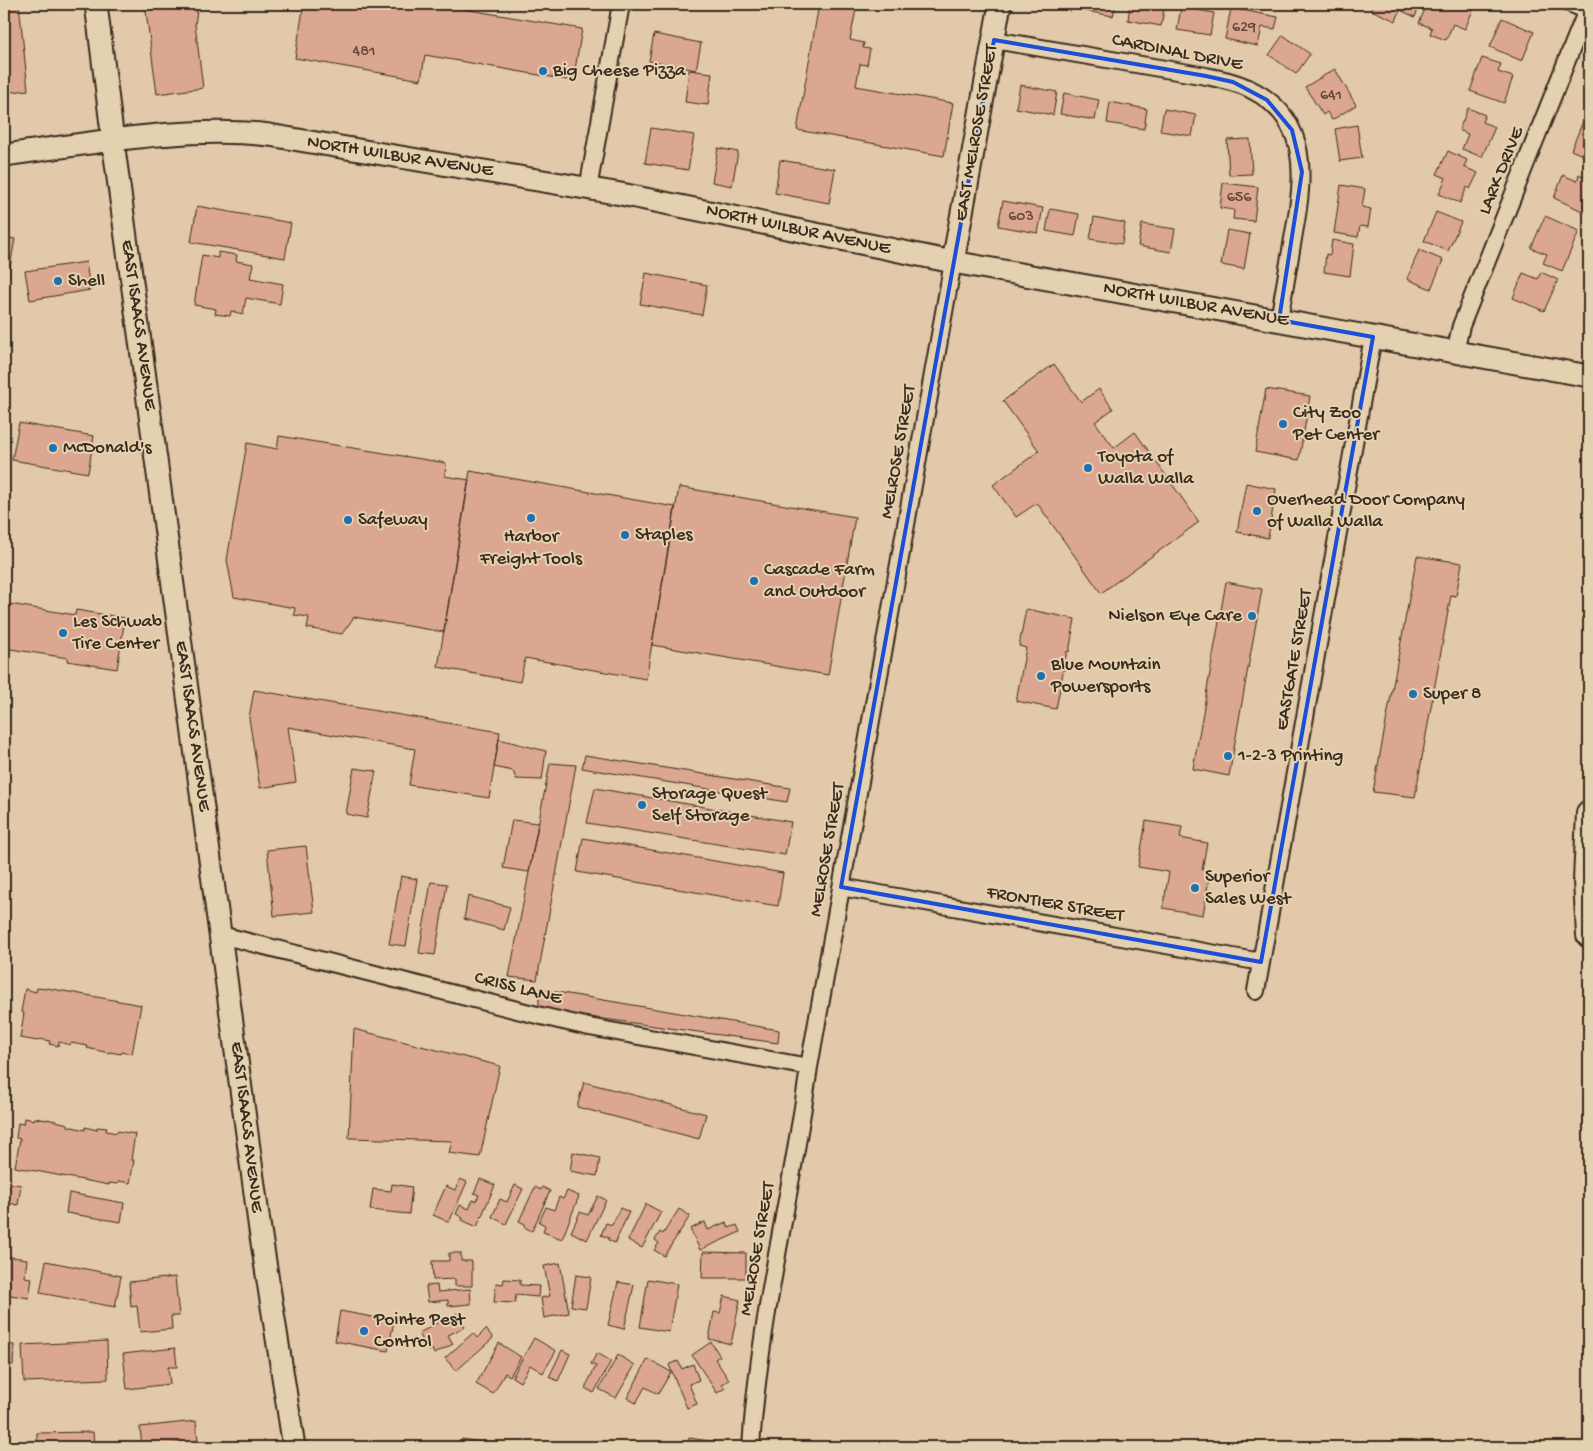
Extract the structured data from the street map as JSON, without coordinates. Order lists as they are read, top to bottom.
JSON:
{
  "streets": {
    "main road": ["EAST MELROSE STREET", "NORTH WILBUR AVENUE", "EAST ISAACS AVENUE"],
    "street": [
      "CARDINAL DRIVE",
      "LARK DRIVE",
      "MELROSE STREET",
      "EASTGATE STREET",
      "FRONTIER STREET",
      "CRISS LANE"
    ]
  },
  "crossings": [
    ["CARDINAL DRIVE", "EAST MELROSE STREET"],
    ["CARDINAL DRIVE", "NORTH WILBUR AVENUE"],
    ["EAST MELROSE STREET", "NORTH WILBUR AVENUE"],
    ["EAST MELROSE STREET", "MELROSE STREET"],
    ["NORTH WILBUR AVENUE", "LARK DRIVE"],
    ["NORTH WILBUR AVENUE", "EAST ISAACS AVENUE"],
    ["NORTH WILBUR AVENUE", "MELROSE STREET"],
    ["NORTH WILBUR AVENUE", "EASTGATE STREET"],
    ["EAST ISAACS AVENUE", "CRISS LANE"],
    ["MELROSE STREET", "FRONTIER STREET"],
    ["MELROSE STREET", "CRISS LANE"],
    ["EASTGATE STREET", "FRONTIER STREET"]
  ],
  "places": [
    "Big Cheese Pizza",
    "Shell",
    "City Zoo Pet Center",
    "McDonald's",
    "Toyota of Walla Walla",
    "Overhead Door Company of Walla Walla",
    "Harbor Freight Tools",
    "Safeway",
    "Staples",
    "Cascade Farm and Outdoor",
    "Nielson Eye Care",
    "Les Schwab Tire Center",
    "Blue Mountain Powersports",
    "Super 8",
    "1-2-3 Printing",
    "Storage Quest Self Storage",
    "Superior Sales West",
    "Pointe Pest Control"
  ],
  "house_numbers": [
    "629",
    "481",
    "641",
    "656",
    "603"
  ]
}
